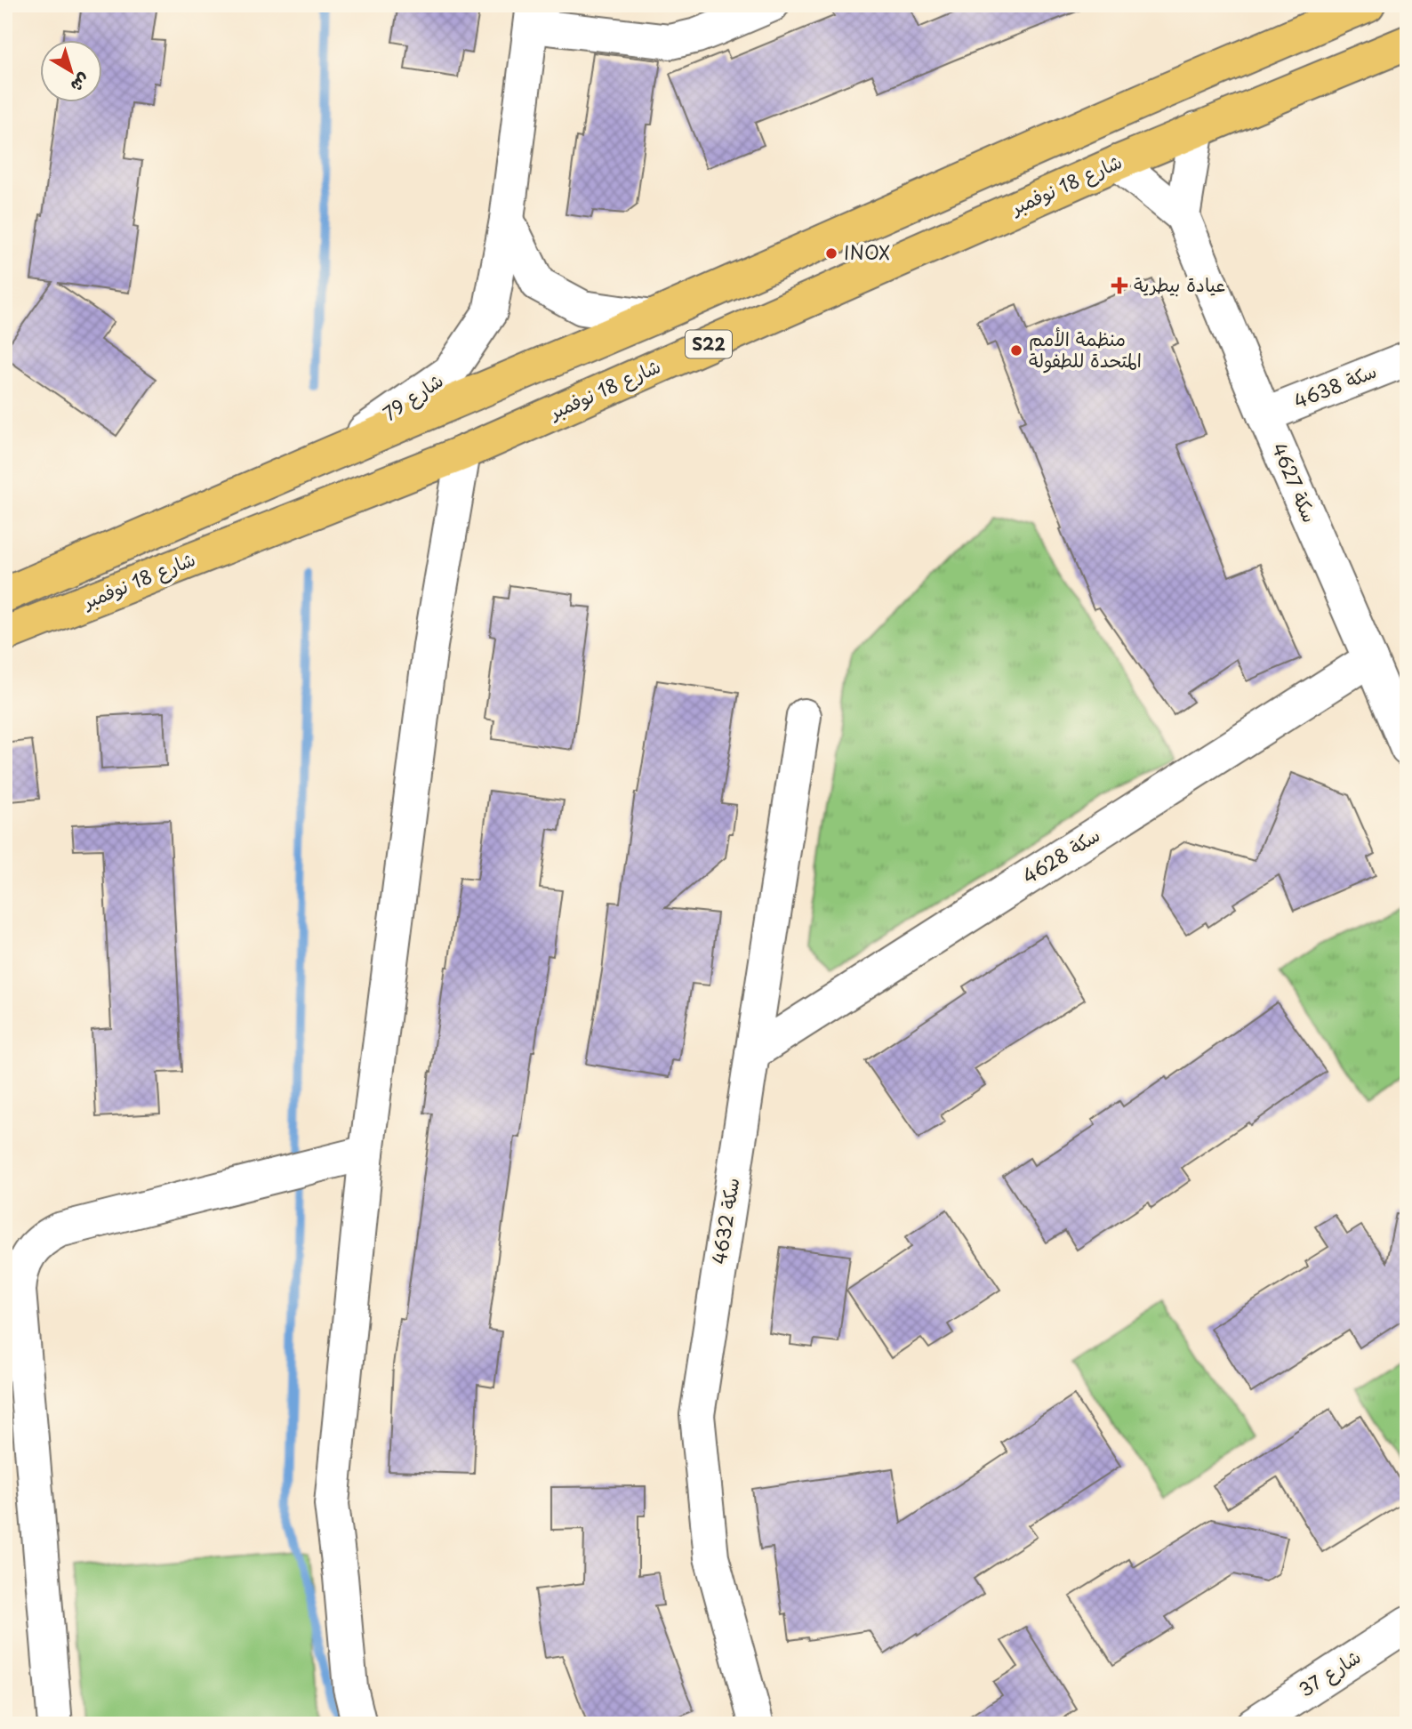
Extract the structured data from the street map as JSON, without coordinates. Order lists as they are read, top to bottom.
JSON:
{
  "streets": {
    "main road": ["شارع 18 نوفمبر", "S22"],
    "street": [
      "سكة 4638",
      "79 شارع",
      "سكة 4627",
      "سكة 4628",
      "سكة 4632",
      "شارع 37"
    ]
  },
  "crossings": [
    ["شارع 18 نوفمبر", "79 شارع"],
    ["شارع 18 نوفمبر", "سكة 4627"],
    ["سكة 4638", "سكة 4627"],
    ["سكة 4627", "سكة 4628"],
    ["سكة 4628", "سكة 4632"]
  ],
  "places": {
    "other": ["INOX", "منظمة الأمم المتحدة للطفولة"],
    "health": ["عيادة بيطرية"]
  },
  "north": "bottom right"
}
